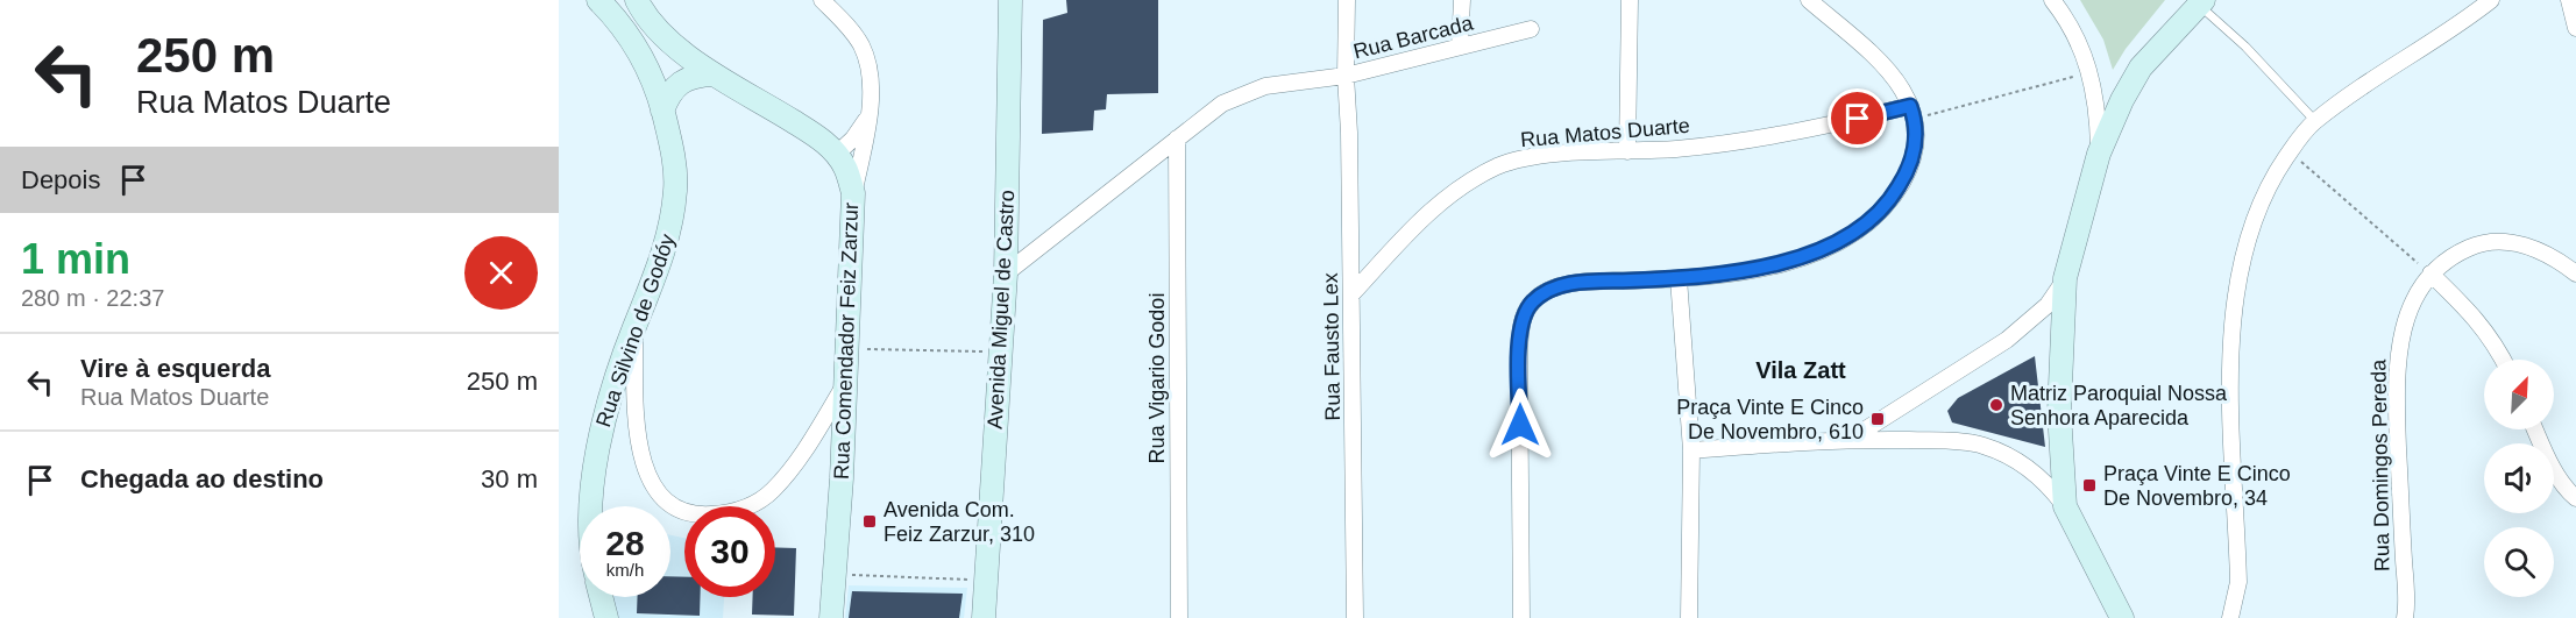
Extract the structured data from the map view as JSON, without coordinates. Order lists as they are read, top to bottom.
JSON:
{
  "streets": {
    "main road": ["Avenida Miguel de Castro", "Rua Silvino de Godóy", "Rua Comendador Feiz Zarzur"],
    "street": [
      "Rua Barcada",
      "Rua Matos Duarte",
      "Rua Fausto Lex",
      "Rua Vigario Godoi",
      "Rua Domingos Pereda"
    ]
  },
  "crossings": [
    ["Rua Barcada", "Avenida Miguel de Castro"],
    ["Rua Barcada", "Rua Fausto Lex"],
    ["Rua Barcada", "Rua Vigario Godoi"],
    ["Rua Matos Duarte", "Rua Fausto Lex"]
  ],
  "districts": ["Vila Zatt"],
  "places": {
    "other": ["Matriz Paroquial Nossa Senhora Aparecida"],
    "transit": ["Praça Vinte E Cinco De Novembro, 610", "Praça Vinte E Cinco De Novembro, 34", "Avenida Com. Feiz Zarzur, 310"]
  },
  "north": "top right",
  "page": {
    "turn": ["250 m", "Rua Matos Duarte"],
    "then": "Depois",
    "heading": ["1 min", "280 m · 22:37"],
    "list": [
      {
        "name": "Vire à esquerda",
        "note": "Rua Matos Duarte",
        "value": "250 m"
      },
      {
        "name": "Chegada ao destino",
        "value": "30 m"
      }
    ],
    "speed": "28 km/h",
    "limit": "30"
  }
}
